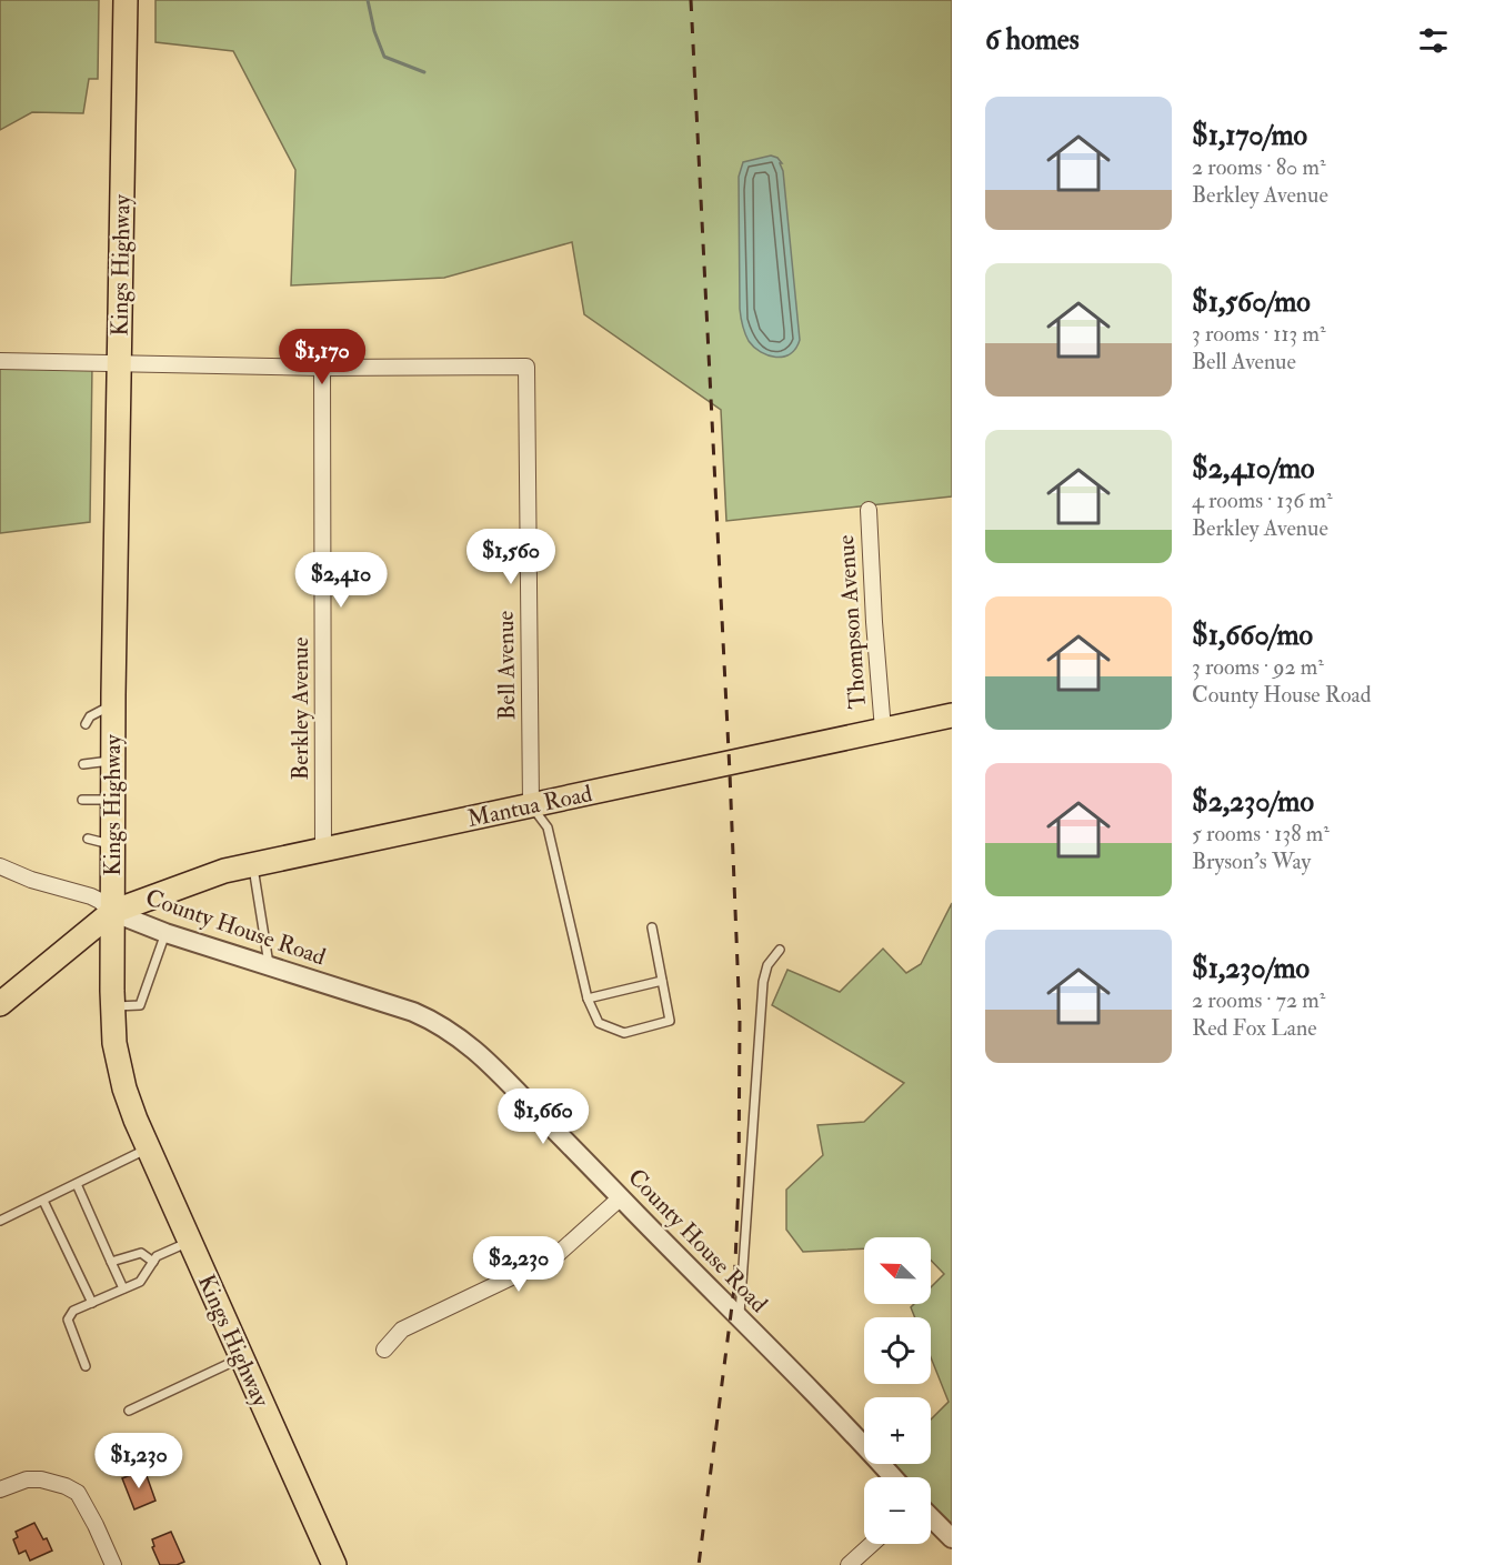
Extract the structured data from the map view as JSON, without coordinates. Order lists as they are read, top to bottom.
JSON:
{
  "streets": {
    "main road": ["Kings Highway", "Mantua Road"],
    "street": [
      "Thompson Avenue",
      "Bell Avenue",
      "Berkley Avenue",
      "County House Road"
    ]
  },
  "crossings": [
    ["Kings Highway", "Mantua Road"],
    ["Kings Highway", "County House Road"],
    ["Thompson Avenue", "Mantua Road"],
    ["Bell Avenue", "Berkley Avenue"],
    ["Bell Avenue", "Mantua Road"],
    ["Berkley Avenue", "Mantua Road"],
    ["Mantua Road", "County House Road"]
  ],
  "north": "top left",
  "page": {
    "heading": "6 homes",
    "list": [
      {
        "name": "$1,170/mo",
        "note": "2 rooms · 80 m² · Berkley Avenue"
      },
      {
        "name": "$1,560/mo",
        "note": "3 rooms · 113 m² · Bell Avenue"
      },
      {
        "name": "$2,410/mo",
        "note": "4 rooms · 136 m² · Berkley Avenue"
      },
      {
        "name": "$1,660/mo",
        "note": "3 rooms · 92 m² · County House Road"
      },
      {
        "name": "$2,230/mo",
        "note": "5 rooms · 138 m² · Bryson's Way"
      },
      {
        "name": "$1,230/mo",
        "note": "2 rooms · 72 m² · Red Fox Lane"
      }
    ],
    "price": [
      "$1,170",
      "$1,560",
      "$2,410",
      "$1,660",
      "$2,230",
      "$1,230"
    ],
    "map_buttons": ["+", "−"]
  }
}
